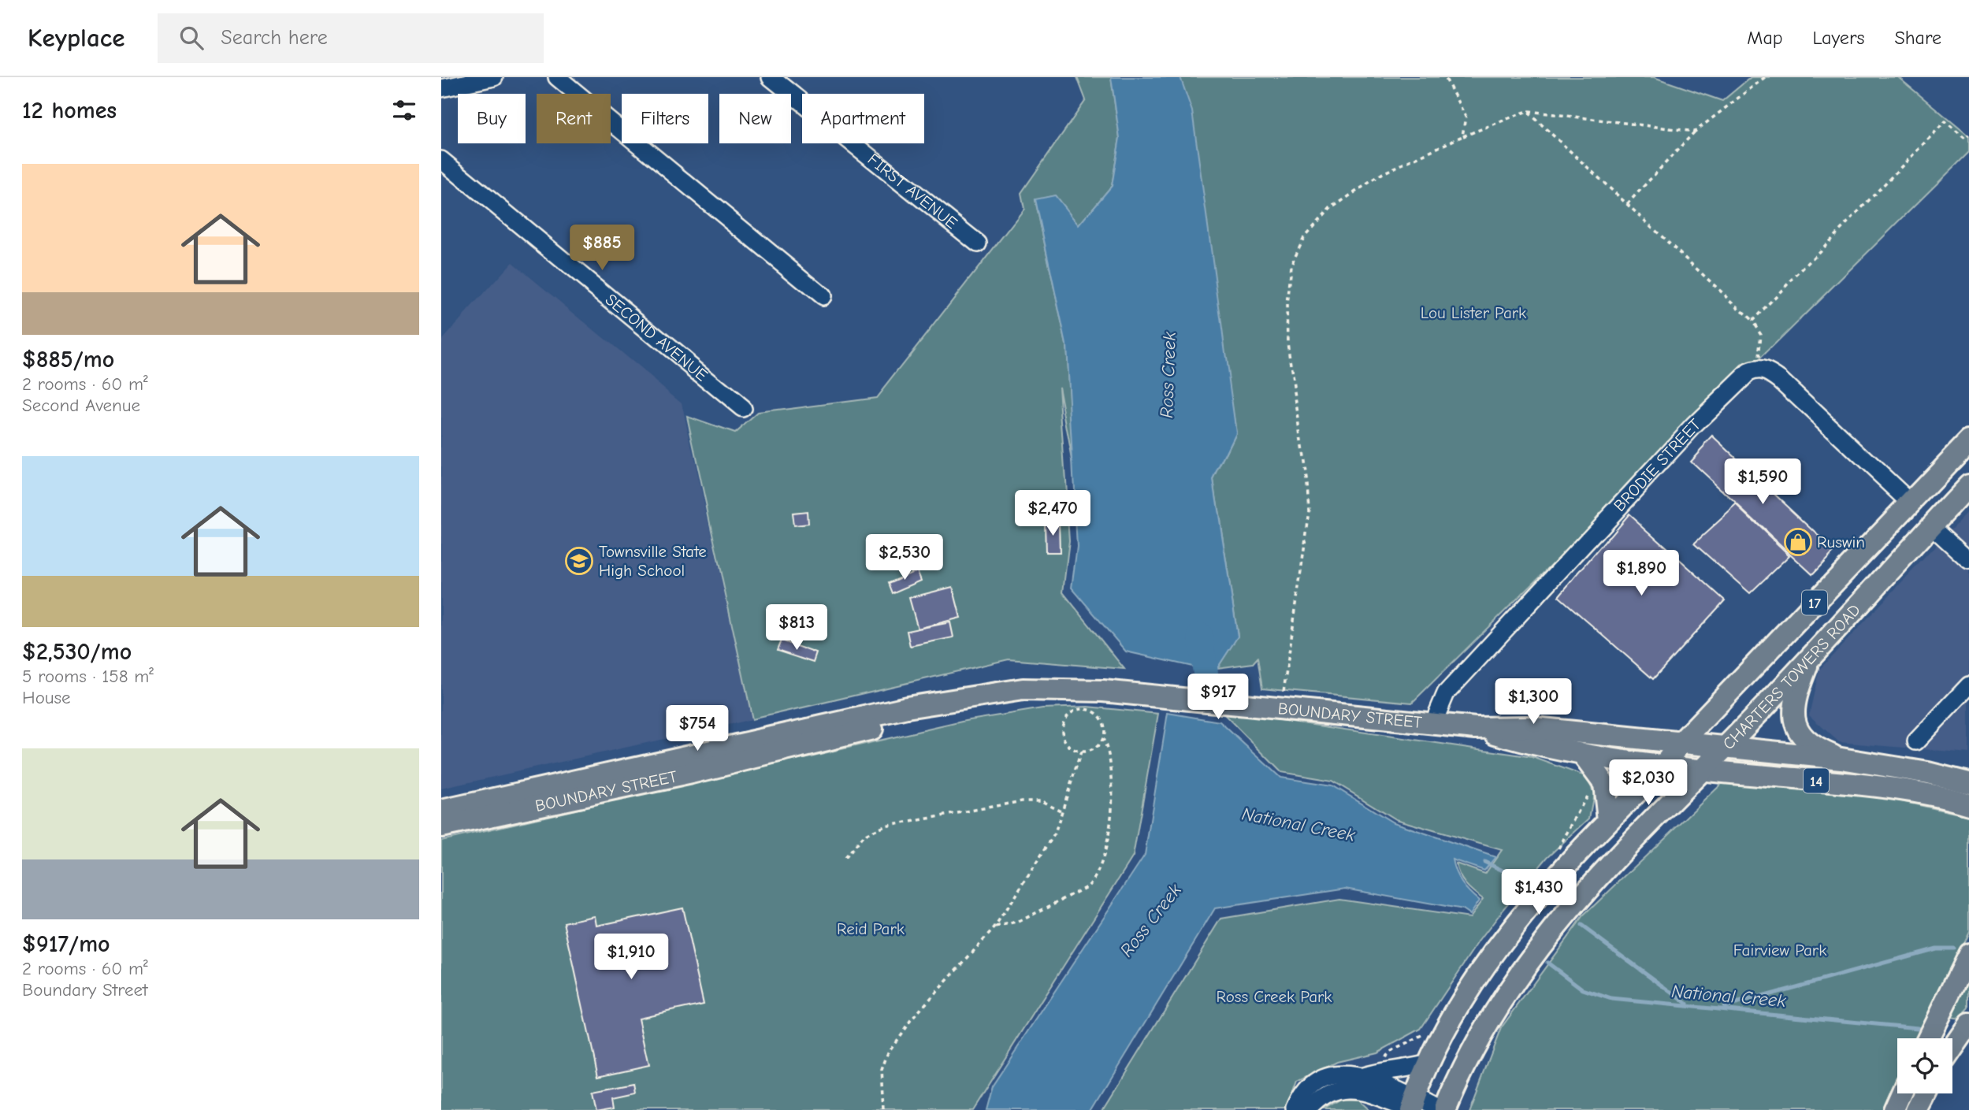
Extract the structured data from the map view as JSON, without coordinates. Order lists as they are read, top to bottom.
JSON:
{
  "streets": {
    "main road": [
      "17",
      "CHARTERS TOWERS ROAD",
      "BOUNDARY STREET",
      "14"
    ],
    "street": ["FIRST AVENUE", "SECOND AVENUE", "BRODIE STREET"]
  },
  "crossings": [
    ["BRODIE STREET", "BOUNDARY STREET"],
    ["CHARTERS TOWERS ROAD", "BOUNDARY STREET"],
    ["CHARTERS TOWERS ROAD", "14"],
    ["BOUNDARY STREET", "14"]
  ],
  "water": ["Ross Creek", "National Creek"],
  "parks": [
    "Lou Lister Park",
    "Reid Park",
    "Fairview Park",
    "Ross Creek Park"
  ],
  "places": {
    "shop": ["Ruswin"],
    "school or university": ["Townsville State High School"]
  },
  "page": {
    "header": "Keyplace",
    "search": "Search here",
    "nav": ["Map", "Layers", "Share"],
    "heading": "12 homes",
    "chip": [
      "Buy",
      "Rent",
      "Filters",
      "New",
      "Apartment"
    ],
    "list": [
      {
        "name": "$885/mo",
        "note": "2 rooms · 60 m² · Second Avenue"
      },
      {
        "name": "$2,530/mo",
        "note": "5 rooms · 158 m² · House"
      },
      {
        "name": "$917/mo",
        "note": "2 rooms · 60 m² · Boundary Street"
      }
    ],
    "price": [
      "$885",
      "$1,590",
      "$2,470",
      "$2,530",
      "$1,890",
      "$813",
      "$917",
      "$1,300",
      "$754",
      "$2,030",
      "$1,430",
      "$1,910"
    ]
  }
}
